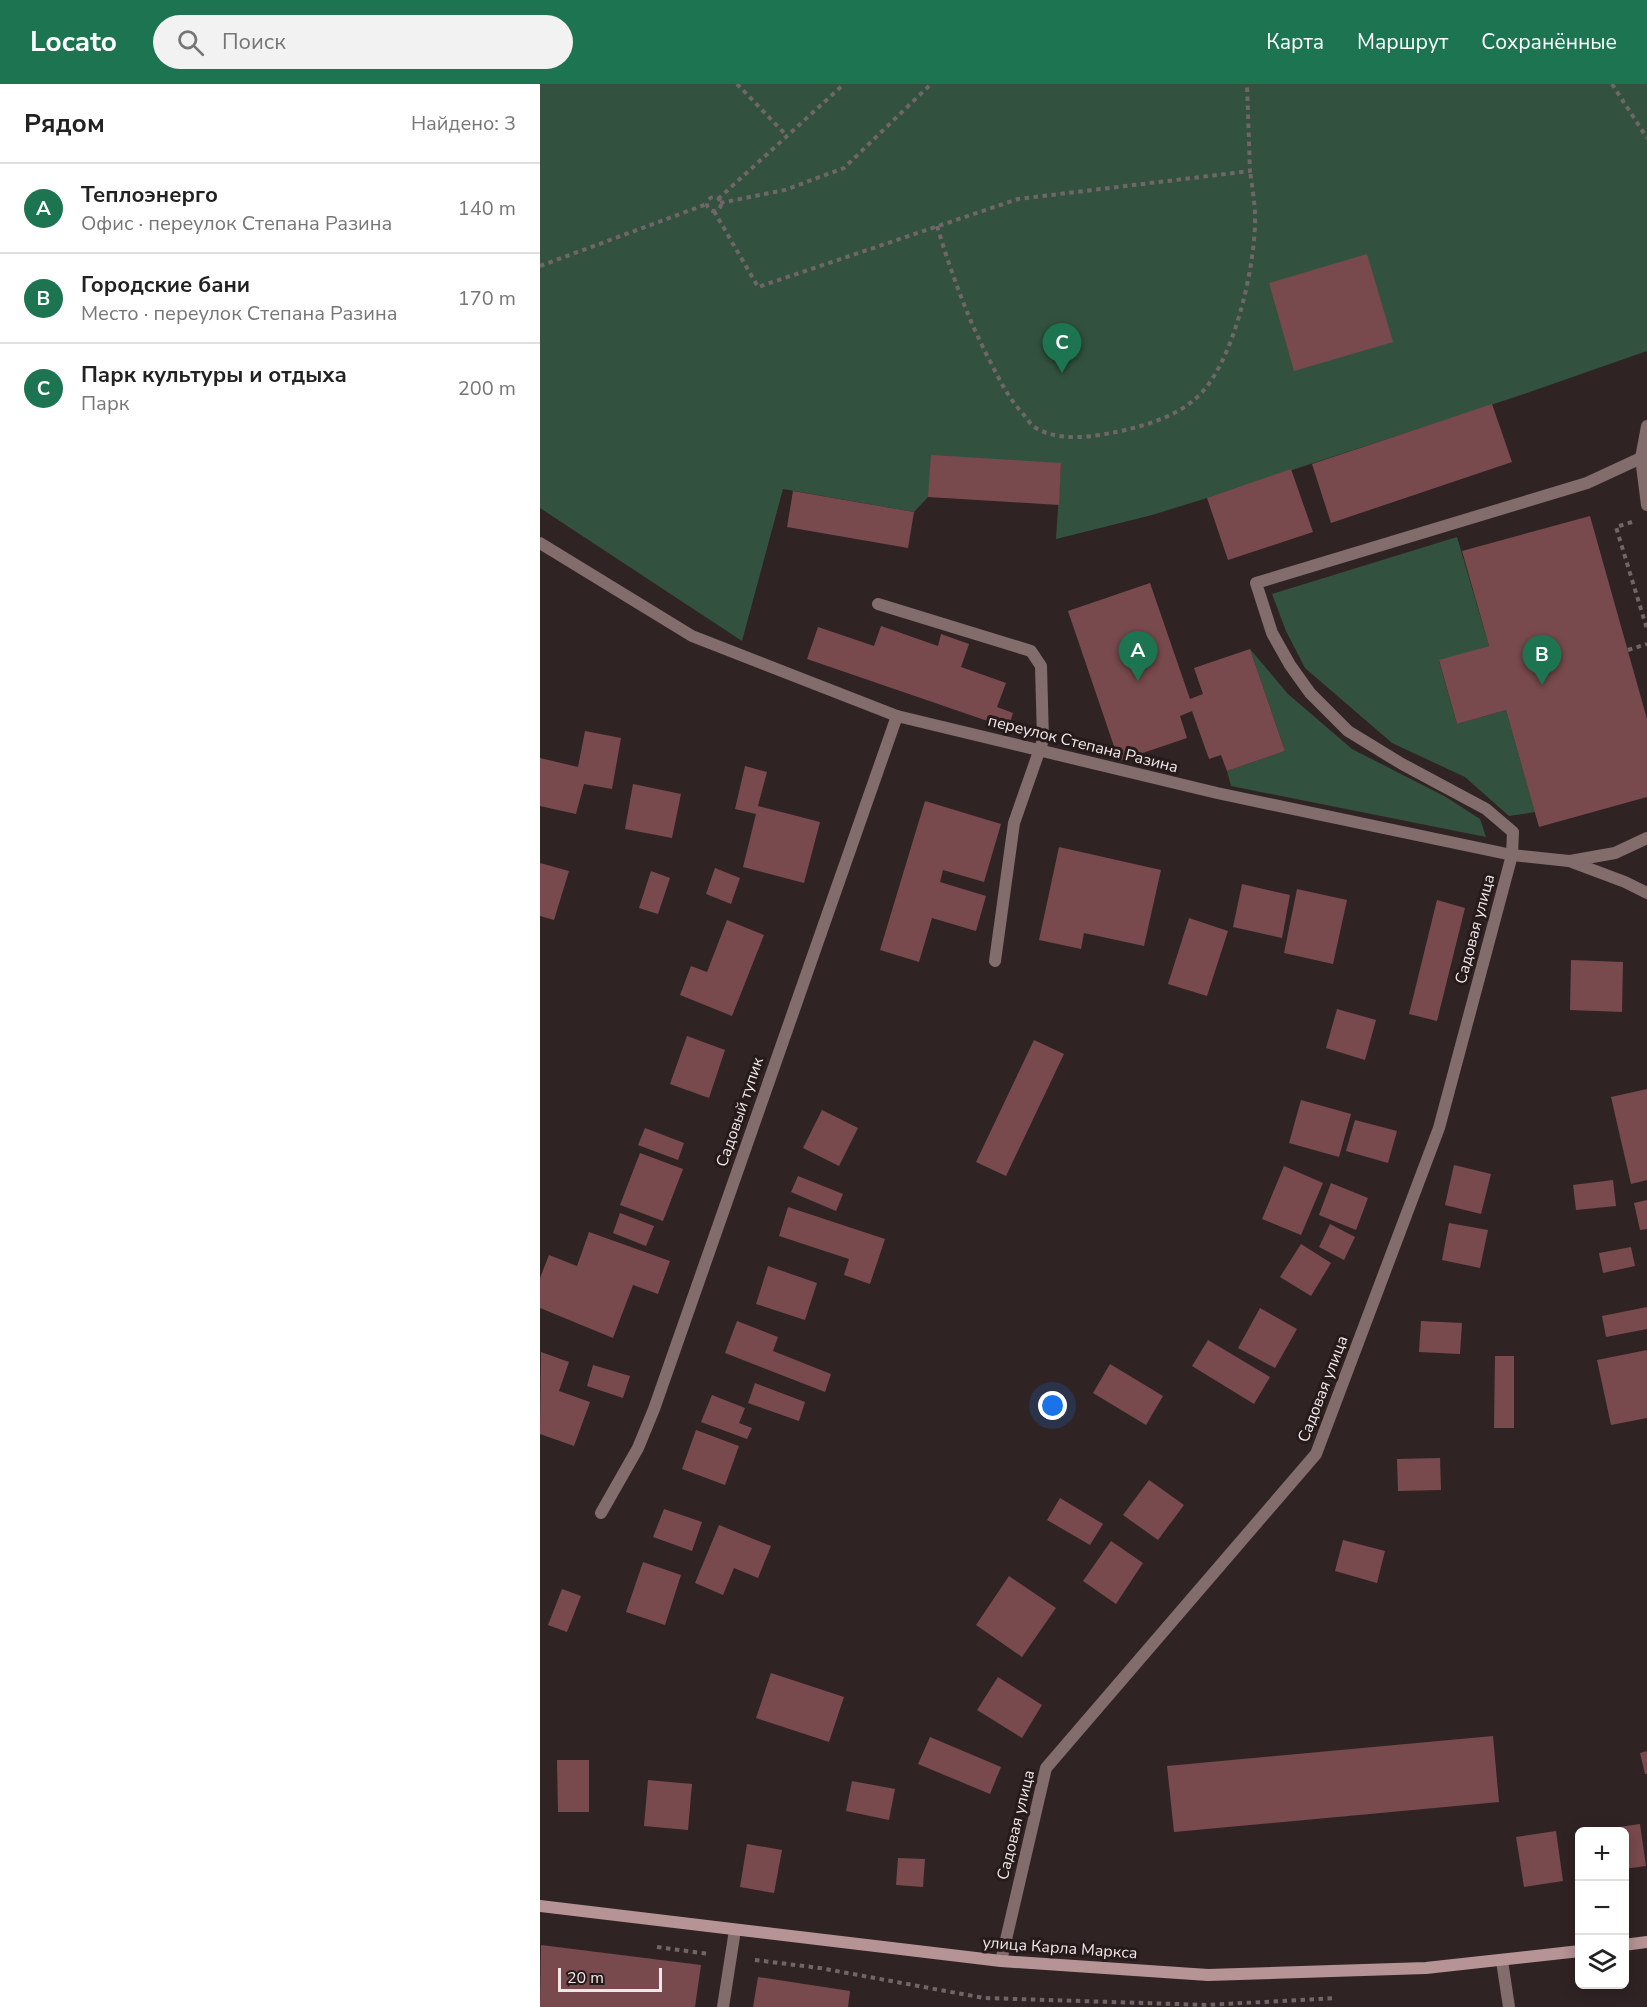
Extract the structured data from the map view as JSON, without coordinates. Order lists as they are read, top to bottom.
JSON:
{
  "streets": {
    "street": [
      "переулок Степана Разина",
      "Садовая улица",
      "Садовый тупик",
      "улица Карла Маркса"
    ]
  },
  "crossings": [
    ["переулок Степана Разина", "Садовая улица"],
    ["переулок Степана Разина", "Садовый тупик"],
    ["Садовая улица", "улица Карла Маркса"]
  ],
  "scale_bar": "20 m",
  "page": {
    "header": "Locato",
    "search": "Поиск",
    "nav": ["Карта", "Маршрут", "Сохранённые"],
    "heading": ["Рядом", "Найдено: 3"],
    "list": [
      {
        "mark": "A",
        "name": "Теплоэнерго",
        "note": "Офис · переулок Степана Разина",
        "value": "140 m"
      },
      {
        "mark": "B",
        "name": "Городские бани",
        "note": "Место · переулок Степана Разина",
        "value": "170 m"
      },
      {
        "mark": "C",
        "name": "Парк культуры и отдыха",
        "note": "Парк",
        "value": "200 m"
      }
    ],
    "pins": ["C", "A", "B"],
    "map_buttons": ["+", "−"],
    "scale": "20 m"
  }
}
